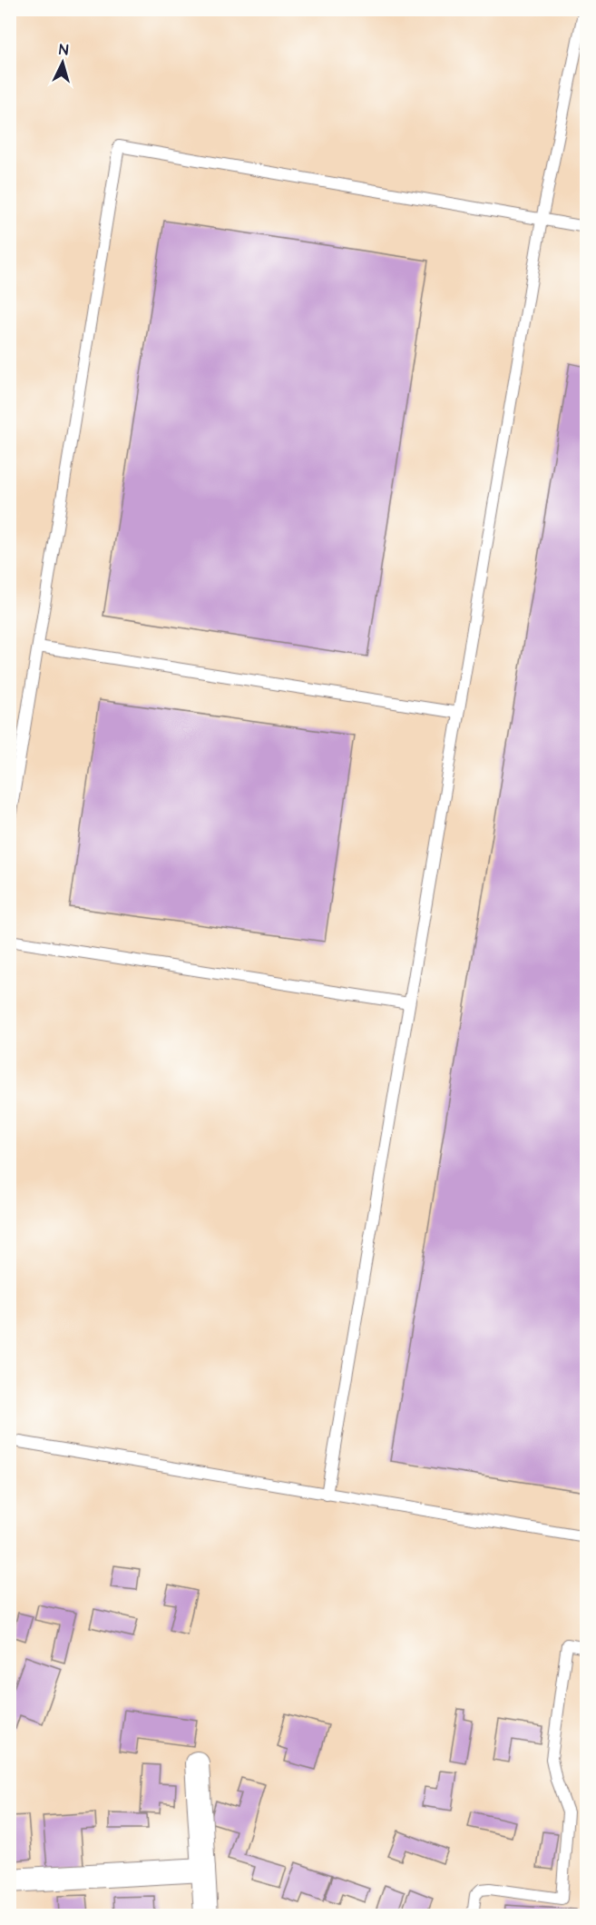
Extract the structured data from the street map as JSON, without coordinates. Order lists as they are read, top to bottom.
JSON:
{
  "north": "top"
}
